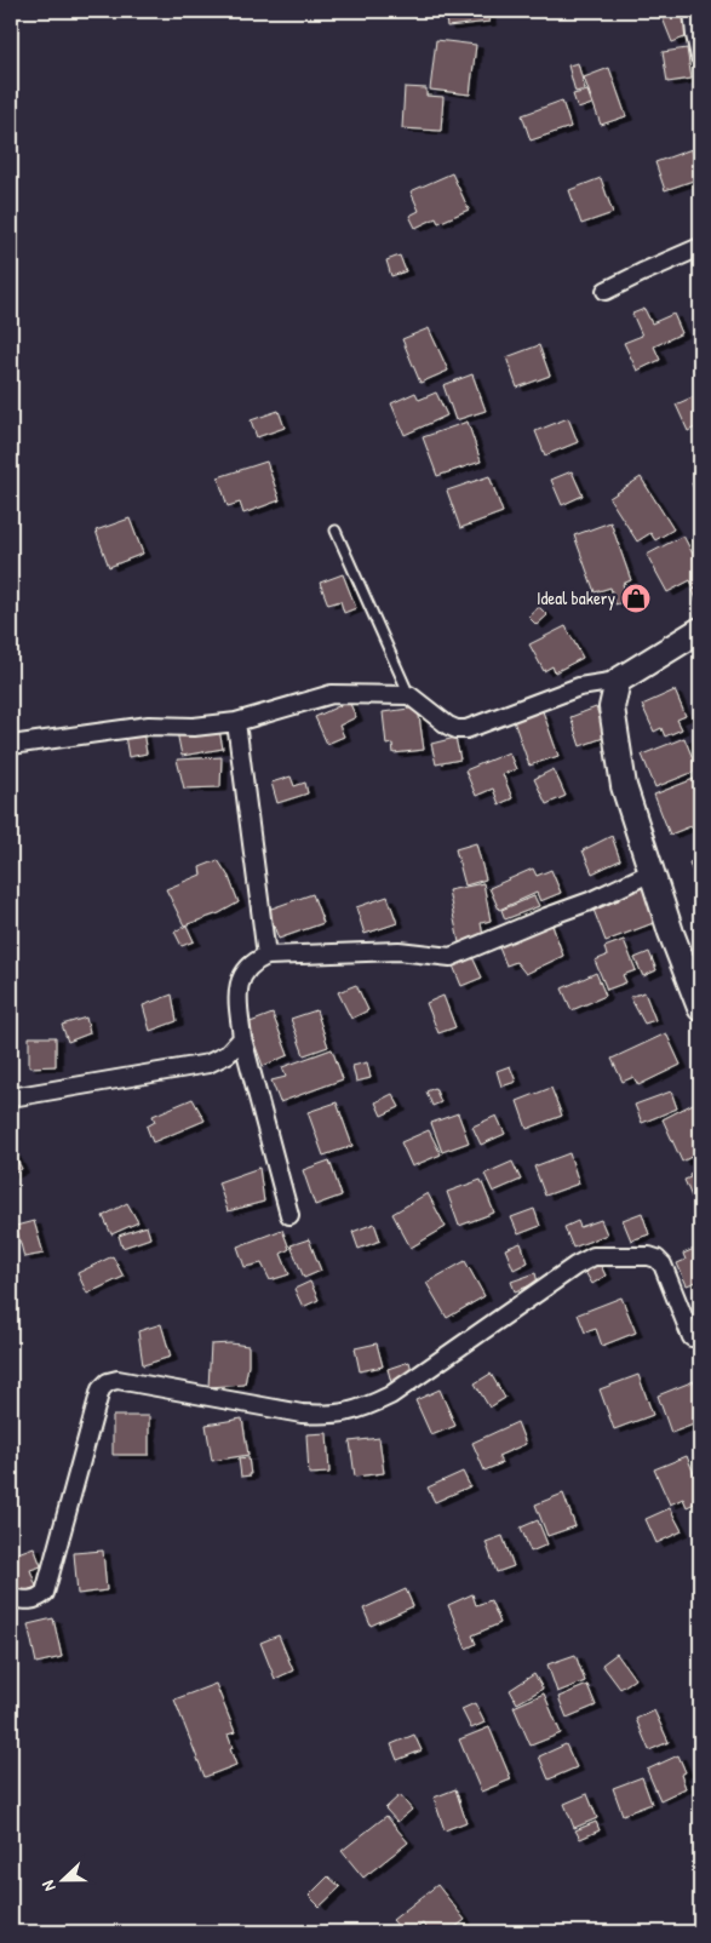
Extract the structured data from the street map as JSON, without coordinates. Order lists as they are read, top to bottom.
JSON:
{
  "places": {
    "shop": ["Ideal bakery"]
  },
  "north": "left"
}
